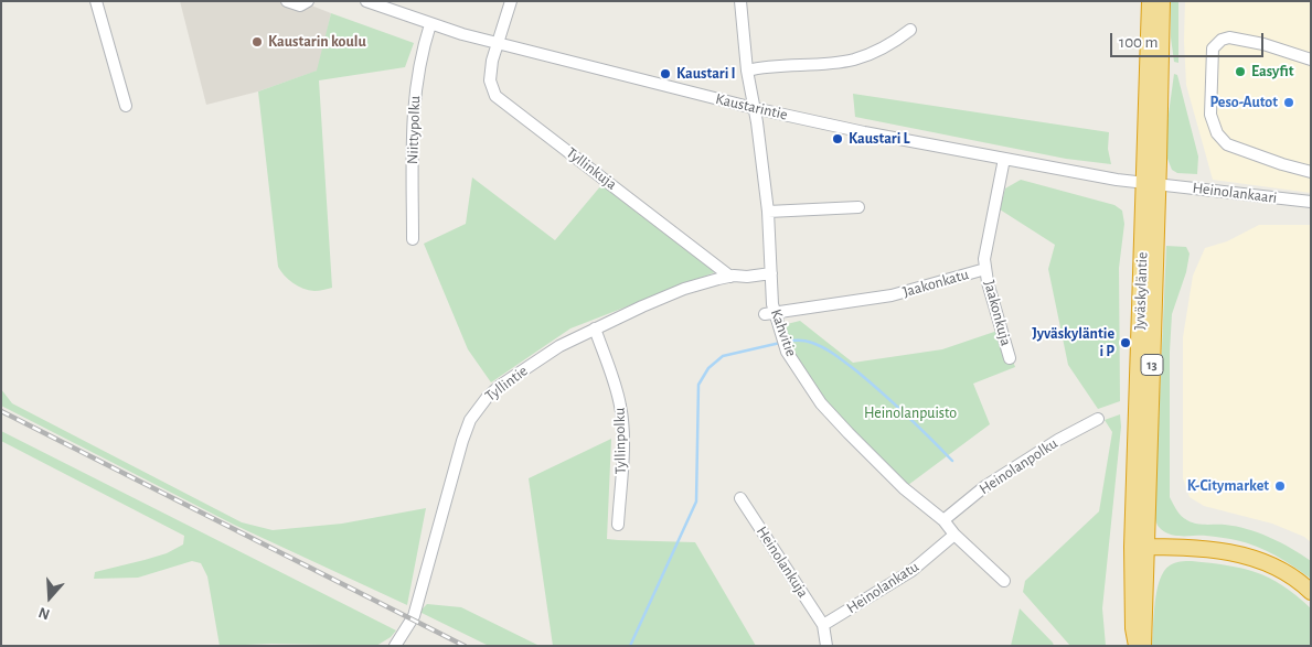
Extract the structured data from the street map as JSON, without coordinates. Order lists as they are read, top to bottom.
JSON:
{
  "streets": {
    "highway": ["Jyväskyläntie", "13"],
    "street": [
      "Kaustarintie",
      "Niittypolku",
      "Tyllinkuja",
      "Heinolankaari",
      "Jaakonkatu",
      "Jaakonkuja",
      "Kahvitie",
      "Tyllintie",
      "Tyllinpolku",
      "Heinolanpolku",
      "Heinolankuja",
      "Heinolankatu"
    ]
  },
  "crossings": [
    ["Kaustarintie", "Niittypolku"],
    ["Kaustarintie", "Tyllinkuja"],
    ["Kaustarintie", "Heinolankaari"],
    ["Kaustarintie", "Jaakonkatu"],
    ["Kaustarintie", "Jyväskyläntie"],
    ["Kaustarintie", "Kahvitie"],
    ["Tyllinkuja", "Tyllintie"],
    ["Heinolankaari", "Jyväskyläntie"],
    ["Jaakonkatu", "Jaakonkuja"],
    ["Jaakonkatu", "Kahvitie"],
    ["Kahvitie", "Tyllintie"],
    ["Kahvitie", "Heinolanpolku"],
    ["Kahvitie", "Heinolankatu"],
    ["Tyllintie", "Tyllinpolku"],
    ["Heinolankuja", "Heinolankatu"]
  ],
  "parks": ["Heinolanpuisto"],
  "places": [
    "Kaustarin koulu",
    "Easyfit",
    "Kaustari I",
    "Peso-Autot",
    "Kaustari L",
    "Jyväskyläntie i P",
    "K-Citymarket"
  ],
  "scale_bar": "100 m",
  "north": "bottom"
}
